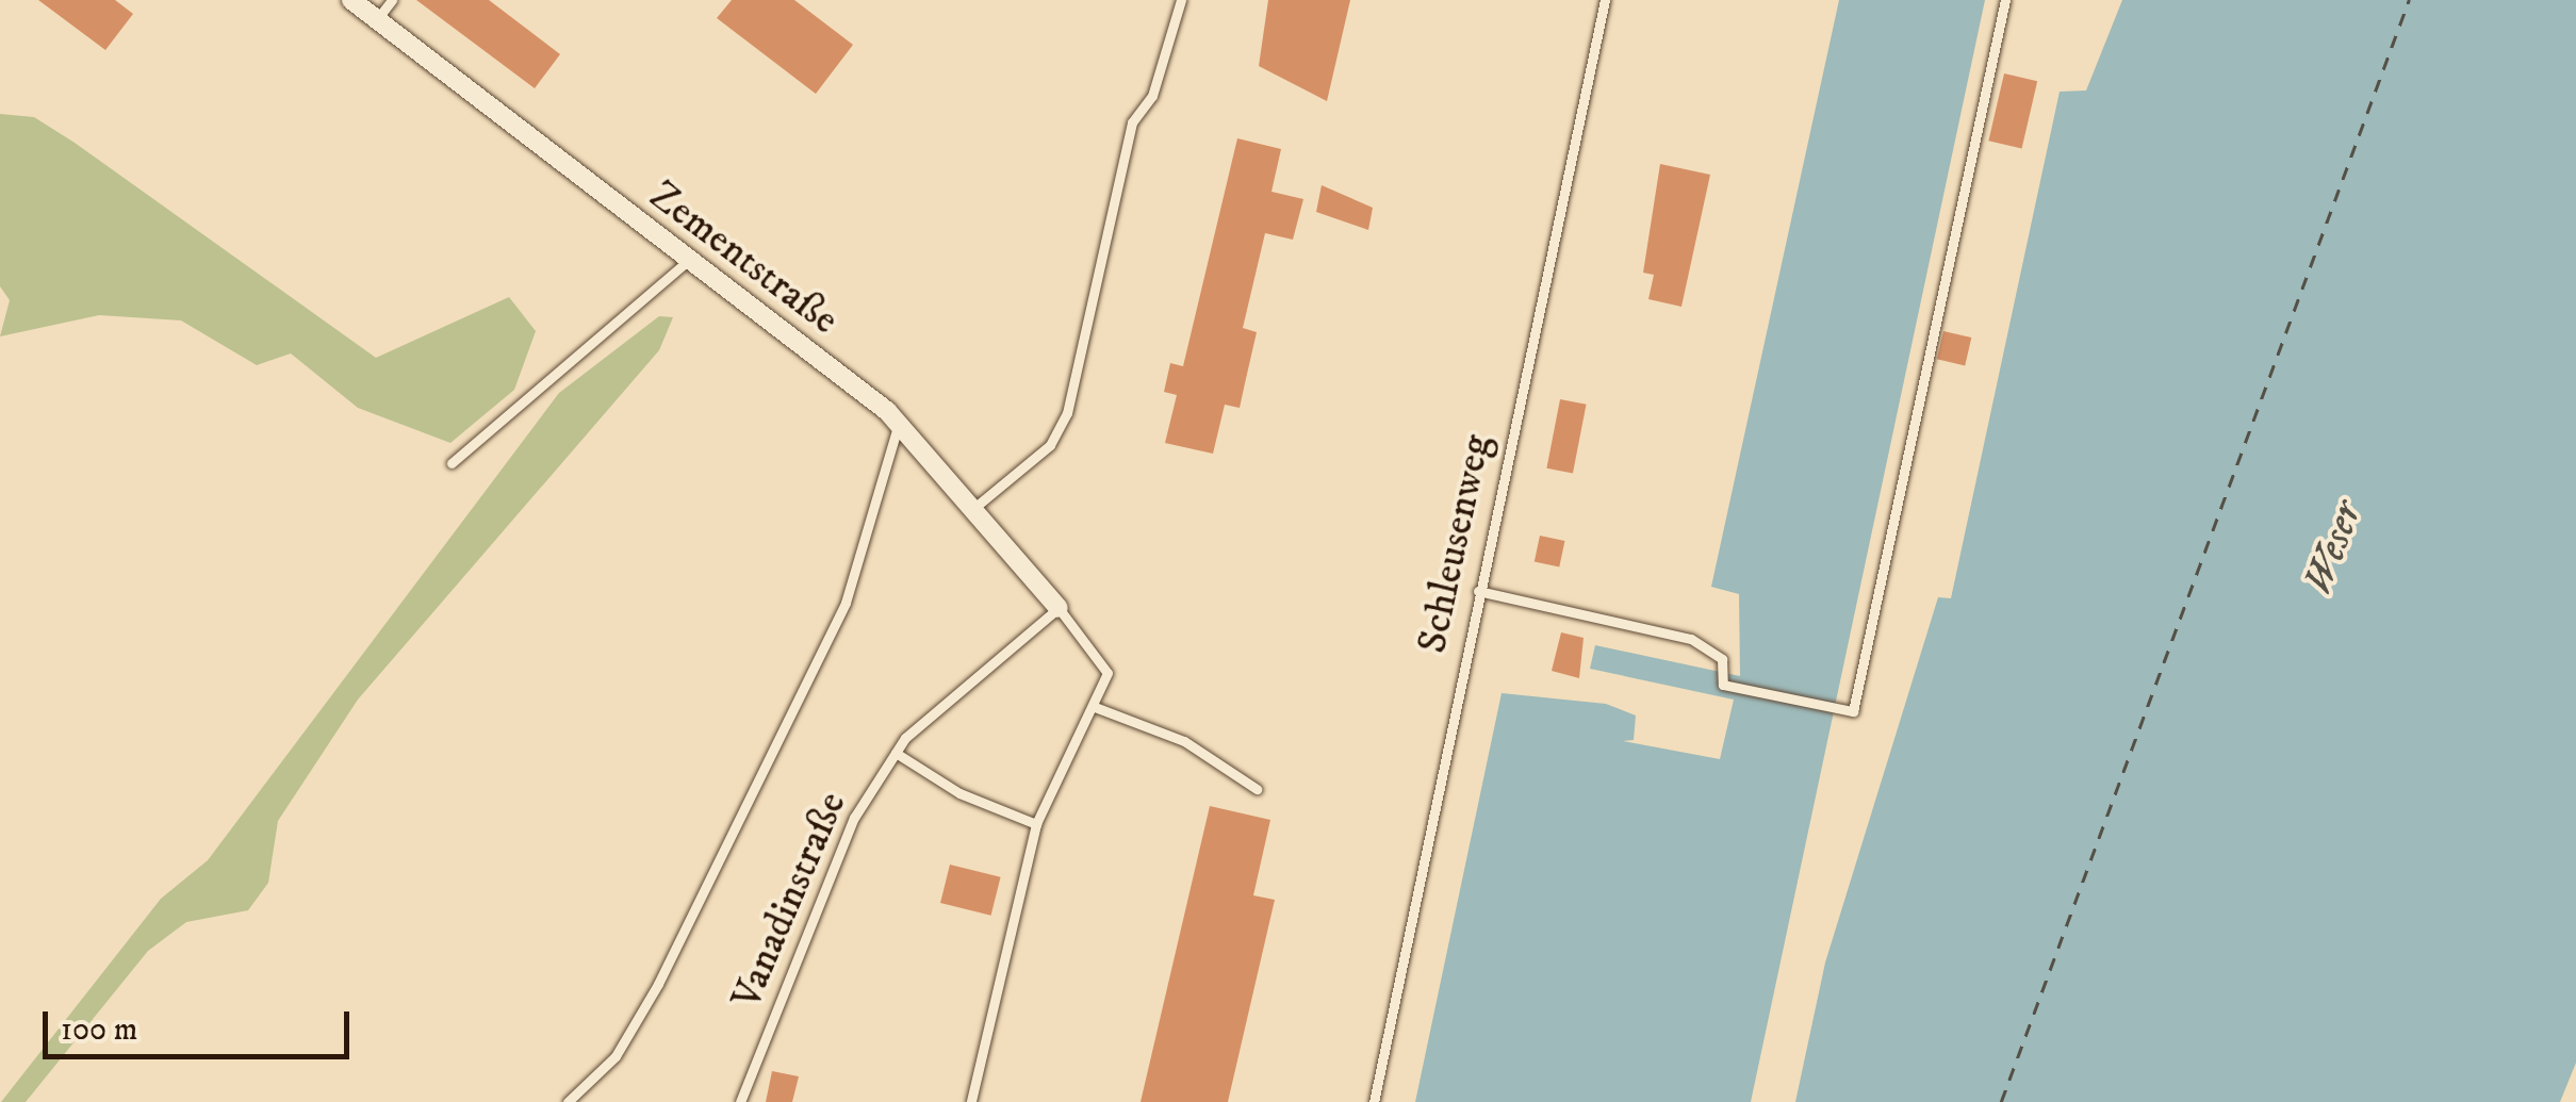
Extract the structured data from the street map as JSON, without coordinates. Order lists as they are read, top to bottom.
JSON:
{
  "streets": {
    "street": ["Zementstraße"],
    "lane": ["Schleusenweg", "Vanadinstraße"]
  },
  "crossings": [
    ["Zementstraße", "Vanadinstraße"]
  ],
  "water": ["Weser"],
  "scale_bar": "100 m"
}
